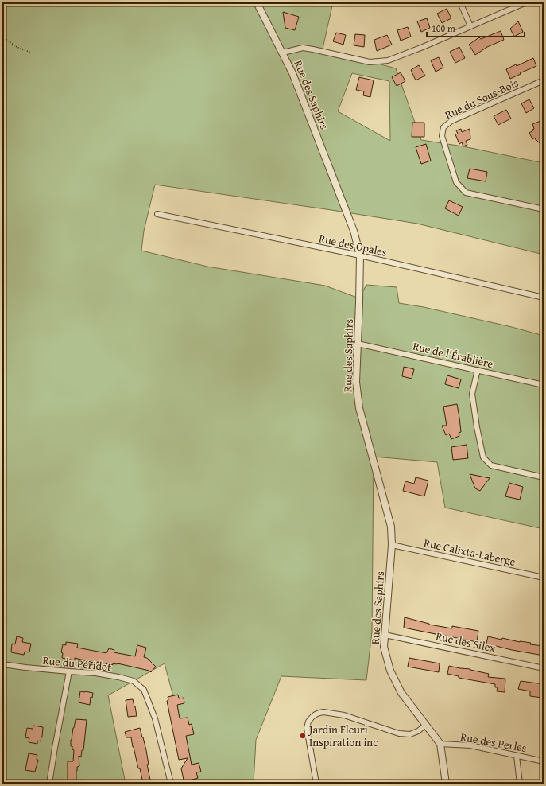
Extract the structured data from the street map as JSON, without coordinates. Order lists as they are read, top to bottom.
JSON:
{
  "streets": {
    "street": [
      "Rue des Saphirs",
      "Rue du Sous-Bois",
      "Rue des Opales",
      "Rue de l'Érablière",
      "Rue Calixta-Laberge",
      "Rue des Silex",
      "Rue du Péridot",
      "Rue des Perles"
    ]
  },
  "crossings": [
    ["Rue des Saphirs", "Rue des Opales"],
    ["Rue des Saphirs", "Rue de l'Érablière"],
    ["Rue des Saphirs", "Rue Calixta-Laberge"],
    ["Rue des Saphirs", "Rue des Silex"],
    ["Rue des Saphirs", "Rue des Perles"]
  ],
  "places": ["Jardin Fleuri Inspiration inc"],
  "scale_bar": "100 m"
}
